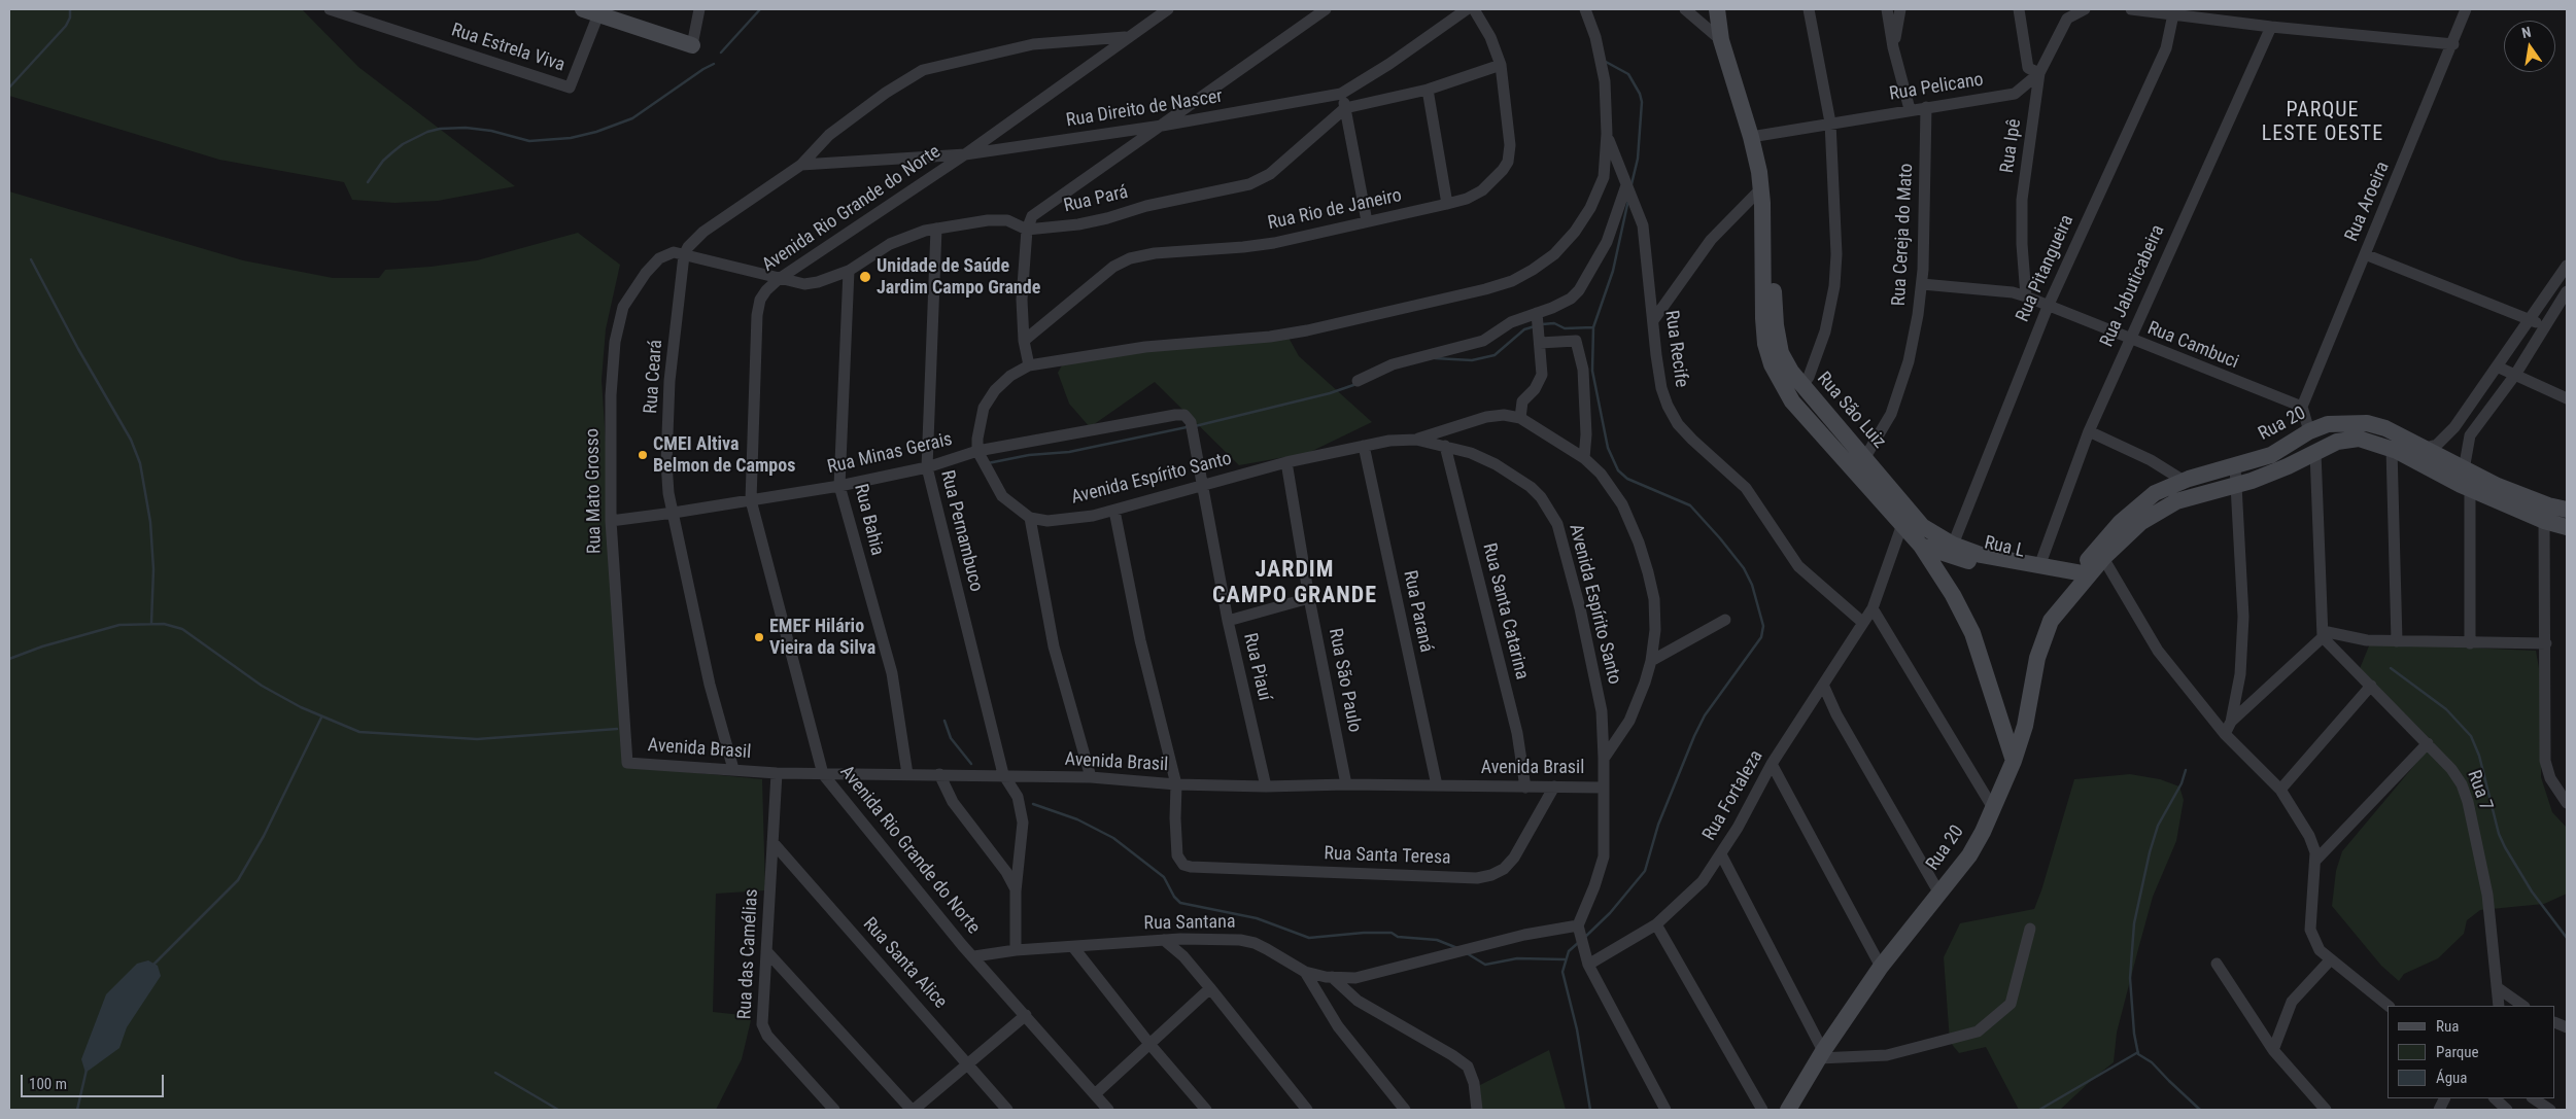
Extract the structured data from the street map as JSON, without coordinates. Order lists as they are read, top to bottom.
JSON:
{
  "streets": {
    "street": [
      "Rua Estrela Viva",
      "Rua Pelicano",
      "Rua Direito de Nascer",
      "Rua Ipê",
      "Rua Pará",
      "Rua Aroeira",
      "Avenida Rio Grande do Norte",
      "Rua Rio de Janeiro",
      "Rua Cereja do Mato",
      "Rua Pitangueira",
      "Rua Jabuticabeira",
      "Rua Cambuci",
      "Rua Recife",
      "Rua Ceará",
      "Rua São Luiz",
      "Rua 20",
      "Rua Minas Gerais",
      "Avenida Espírito Santo",
      "Rua Mato Grosso",
      "Rua Bahia",
      "Rua Pernambuco",
      "Rua L",
      "Rua Paraná",
      "Rua Santa Catarina",
      "Rua Piauí",
      "Rua São Paulo",
      "Avenida Brasil",
      "Rua 7",
      "Rua Fortaleza",
      "Rua Santa Teresa",
      "Rua Santana",
      "Rua das Camélias",
      "Rua Santa Alice"
    ]
  },
  "crossings": [
    ["Rua Pelicano", "Rua Ipê"],
    ["Rua Pelicano", "Rua Cereja do Mato"],
    ["Rua Pelicano", "Rua São Luiz"],
    ["Rua Direito de Nascer", "Avenida Rio Grande do Norte"],
    ["Rua Ipê", "Rua Cambuci"],
    ["Rua Pará", "Avenida Rio Grande do Norte"],
    ["Rua Pará", "Rua Rio de Janeiro"],
    ["Rua Pará", "Rua Ceará"],
    ["Rua Pará", "Rua Mato Grosso"],
    ["Rua Pará", "Rua Bahia"],
    ["Rua Pará", "Rua Pernambuco"],
    ["Rua Aroeira", "Rua Cambuci"],
    ["Avenida Rio Grande do Norte", "Rua Minas Gerais"],
    ["Avenida Rio Grande do Norte", "Avenida Brasil"],
    ["Avenida Rio Grande do Norte", "Rua Santana"],
    ["Rua Cereja do Mato", "Rua Cambuci"],
    ["Rua Cereja do Mato", "Rua São Luiz"],
    ["Rua Pitangueira", "Rua Cambuci"],
    ["Rua Pitangueira", "Rua São Luiz"],
    ["Rua Jabuticabeira", "Rua Cambuci"],
    ["Rua Jabuticabeira", "Rua São Luiz"],
    ["Rua Recife", "Rua Fortaleza"],
    ["Rua Ceará", "Rua Minas Gerais"],
    ["Rua Ceará", "Rua Mato Grosso"],
    ["Rua Ceará", "Avenida Brasil"],
    ["Rua São Luiz", "Rua 20"],
    ["Rua São Luiz", "Rua L"],
    ["Rua 20", "Rua L"],
    ["Rua Minas Gerais", "Rua Mato Grosso"],
    ["Rua Minas Gerais", "Rua Bahia"],
    ["Rua Minas Gerais", "Rua Pernambuco"],
    ["Rua Minas Gerais", "Rua Piauí"],
    ["Avenida Espírito Santo", "Rua Paraná"],
    ["Avenida Espírito Santo", "Rua Santa Catarina"],
    ["Avenida Espírito Santo", "Rua Piauí"],
    ["Avenida Espírito Santo", "Rua São Paulo"],
    ["Avenida Espírito Santo", "Avenida Brasil"],
    ["Avenida Espírito Santo", "Rua Santana"],
    ["Rua Mato Grosso", "Avenida Brasil"],
    ["Rua Bahia", "Avenida Brasil"],
    ["Rua Pernambuco", "Avenida Brasil"],
    ["Rua Pernambuco", "Rua Santana"],
    ["Rua Paraná", "Avenida Brasil"],
    ["Rua Santa Catarina", "Avenida Brasil"],
    ["Rua Piauí", "Avenida Brasil"],
    ["Rua São Paulo", "Avenida Brasil"],
    ["Avenida Brasil", "Rua Santa Teresa"],
    ["Avenida Brasil", "Rua das Camélias"],
    ["Rua das Camélias", "Rua Santa Alice"]
  ],
  "districts": ["PARQUE LESTE OESTE", "JARDIM CAMPO GRANDE"],
  "places": ["Unidade de Saúde Jardim Campo Grande", "CMEI Altiva Belmon de Campos", "EMEF Hilário Vieira da Silva"],
  "legend": ["Rua", "Parque", "Água"],
  "scale_bar": "100 m",
  "north": "top"
}
